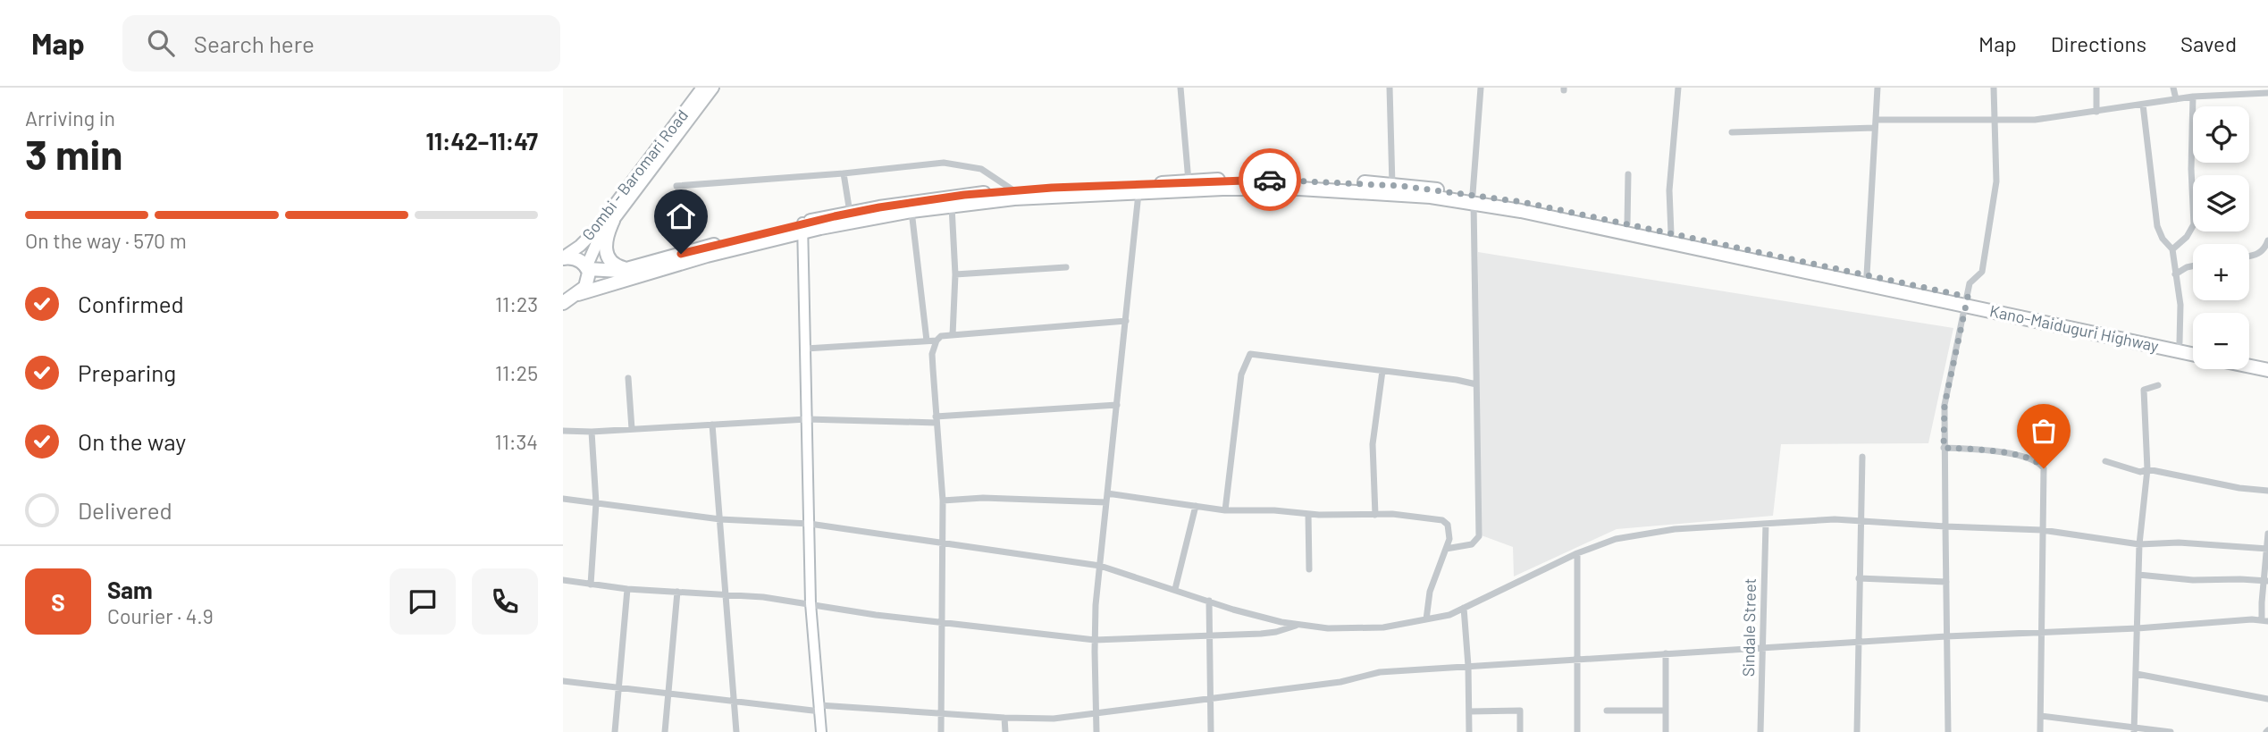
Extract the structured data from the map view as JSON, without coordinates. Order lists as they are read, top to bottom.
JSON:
{
  "streets": {
    "highway": ["Kano-Maiduguri Highway"],
    "main road": ["Gombi - Baromari Road"],
    "street": ["Sindale Street"]
  },
  "crossings": [
    ["Gombi - Baromari Road", "Kano-Maiduguri Highway"]
  ],
  "page": {
    "header": "Map",
    "search": "Search here",
    "nav": ["Map", "Directions", "Saved"],
    "heading": ["3 min", "Arriving in", "11:42–11:47"],
    "panel": ["Sam", "Courier · 4.9"],
    "map_buttons": ["+", "−"],
    "bar": "On the way · 570 m",
    "list": [
      ["Confirmed", "11:23"],
      ["Preparing", "11:25"],
      ["On the way", "11:34"],
      "Delivered"
    ],
    "round": "S"
  }
}
